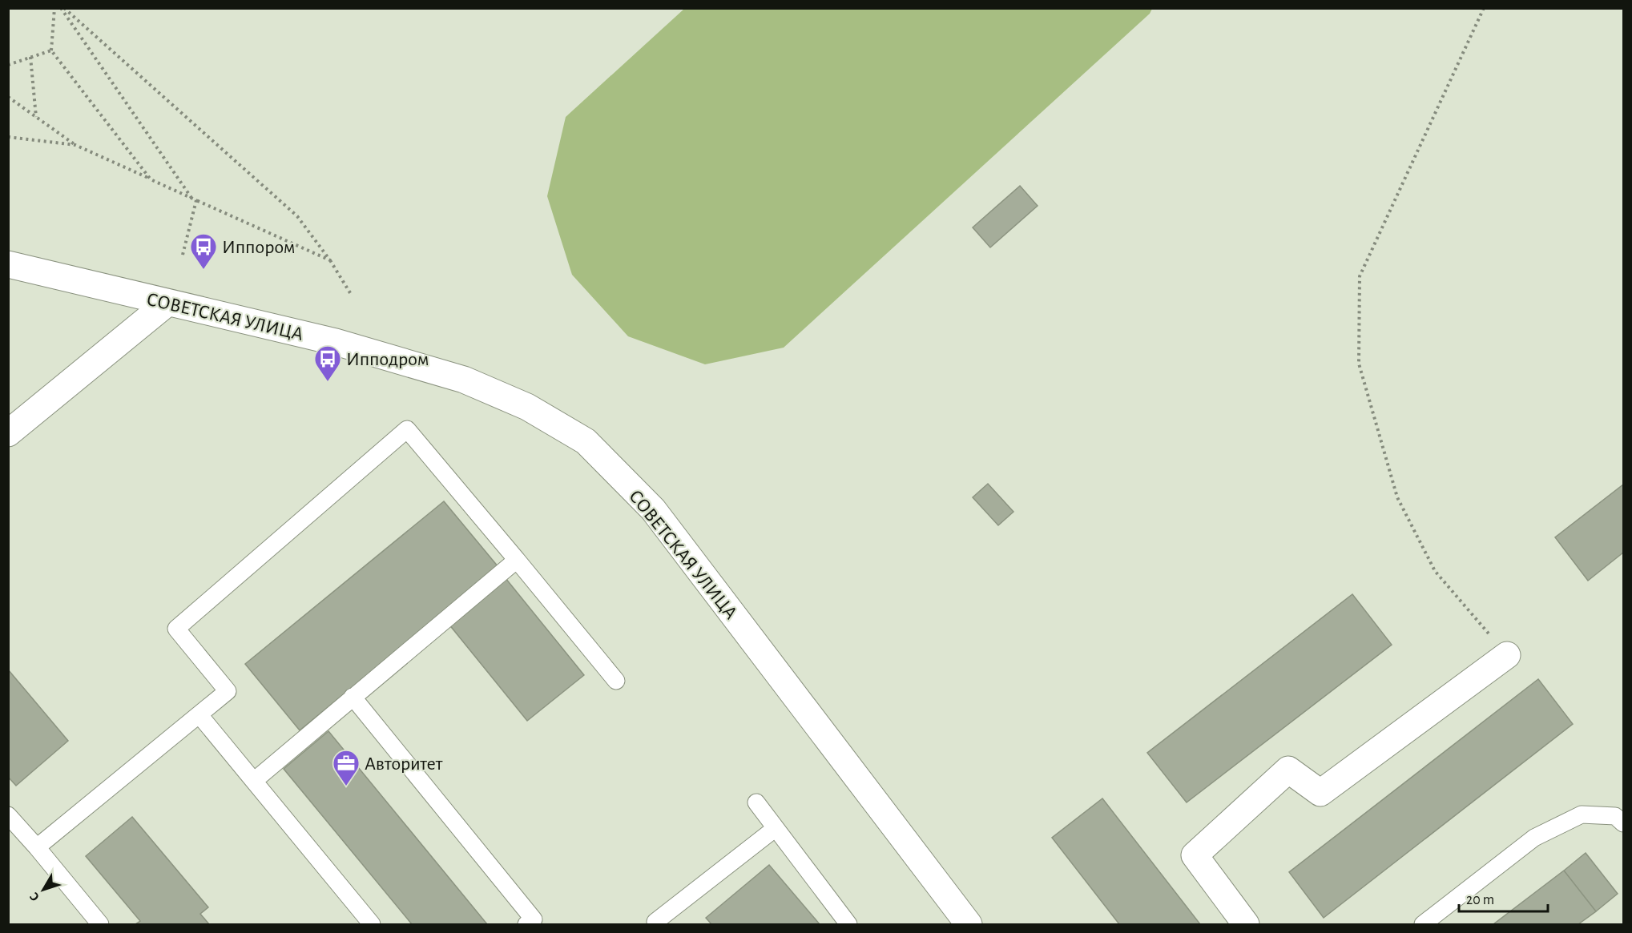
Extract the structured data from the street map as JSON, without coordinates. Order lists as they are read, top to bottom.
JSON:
{
  "streets": {
    "main road": ["СОВЕТСКАЯ УЛИЦА"]
  },
  "places": {
    "bus stop": ["Иппором", "Ипподром"],
    "office": ["Авторитет"]
  },
  "scale_bar": "20 m",
  "north": "bottom left"
}
